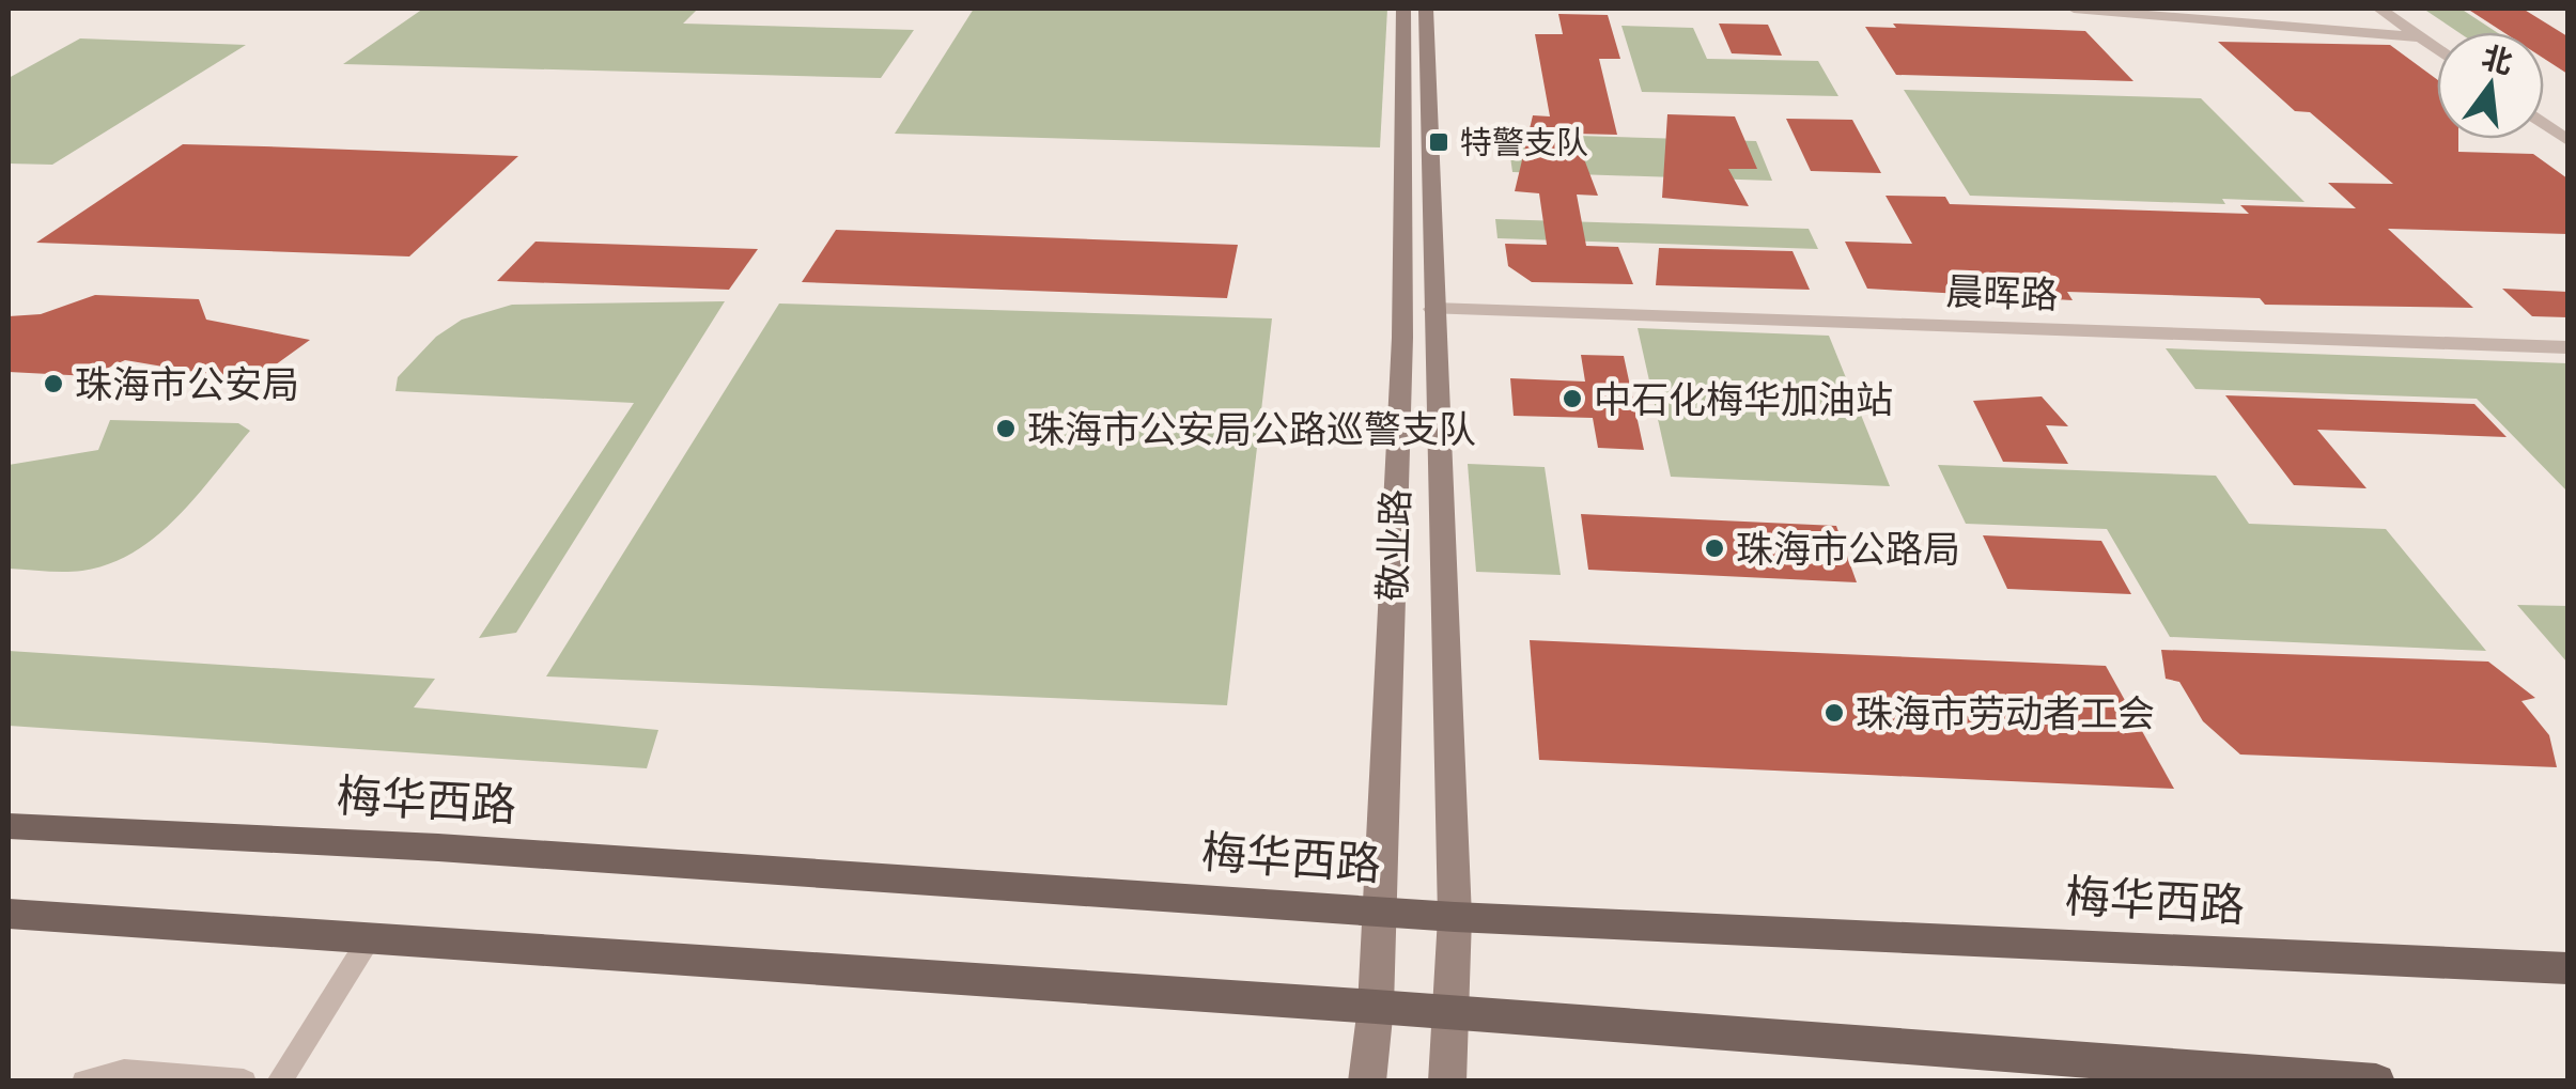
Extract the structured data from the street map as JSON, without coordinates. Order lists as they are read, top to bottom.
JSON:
{
  "streets": {
    "main road": ["敬业路", "梅华西路"],
    "street": ["晨晖路"]
  },
  "crossings": [
    ["晨晖路", "敬业路"],
    ["敬业路", "梅华西路"]
  ],
  "places": {
    "transit": ["特警支队"],
    "other": [
      "珠海市公安局",
      "中石化梅华加油站",
      "珠海市公安局公路巡警支队",
      "珠海市公路局",
      "珠海市劳动者工会"
    ]
  },
  "north": "top"
}
